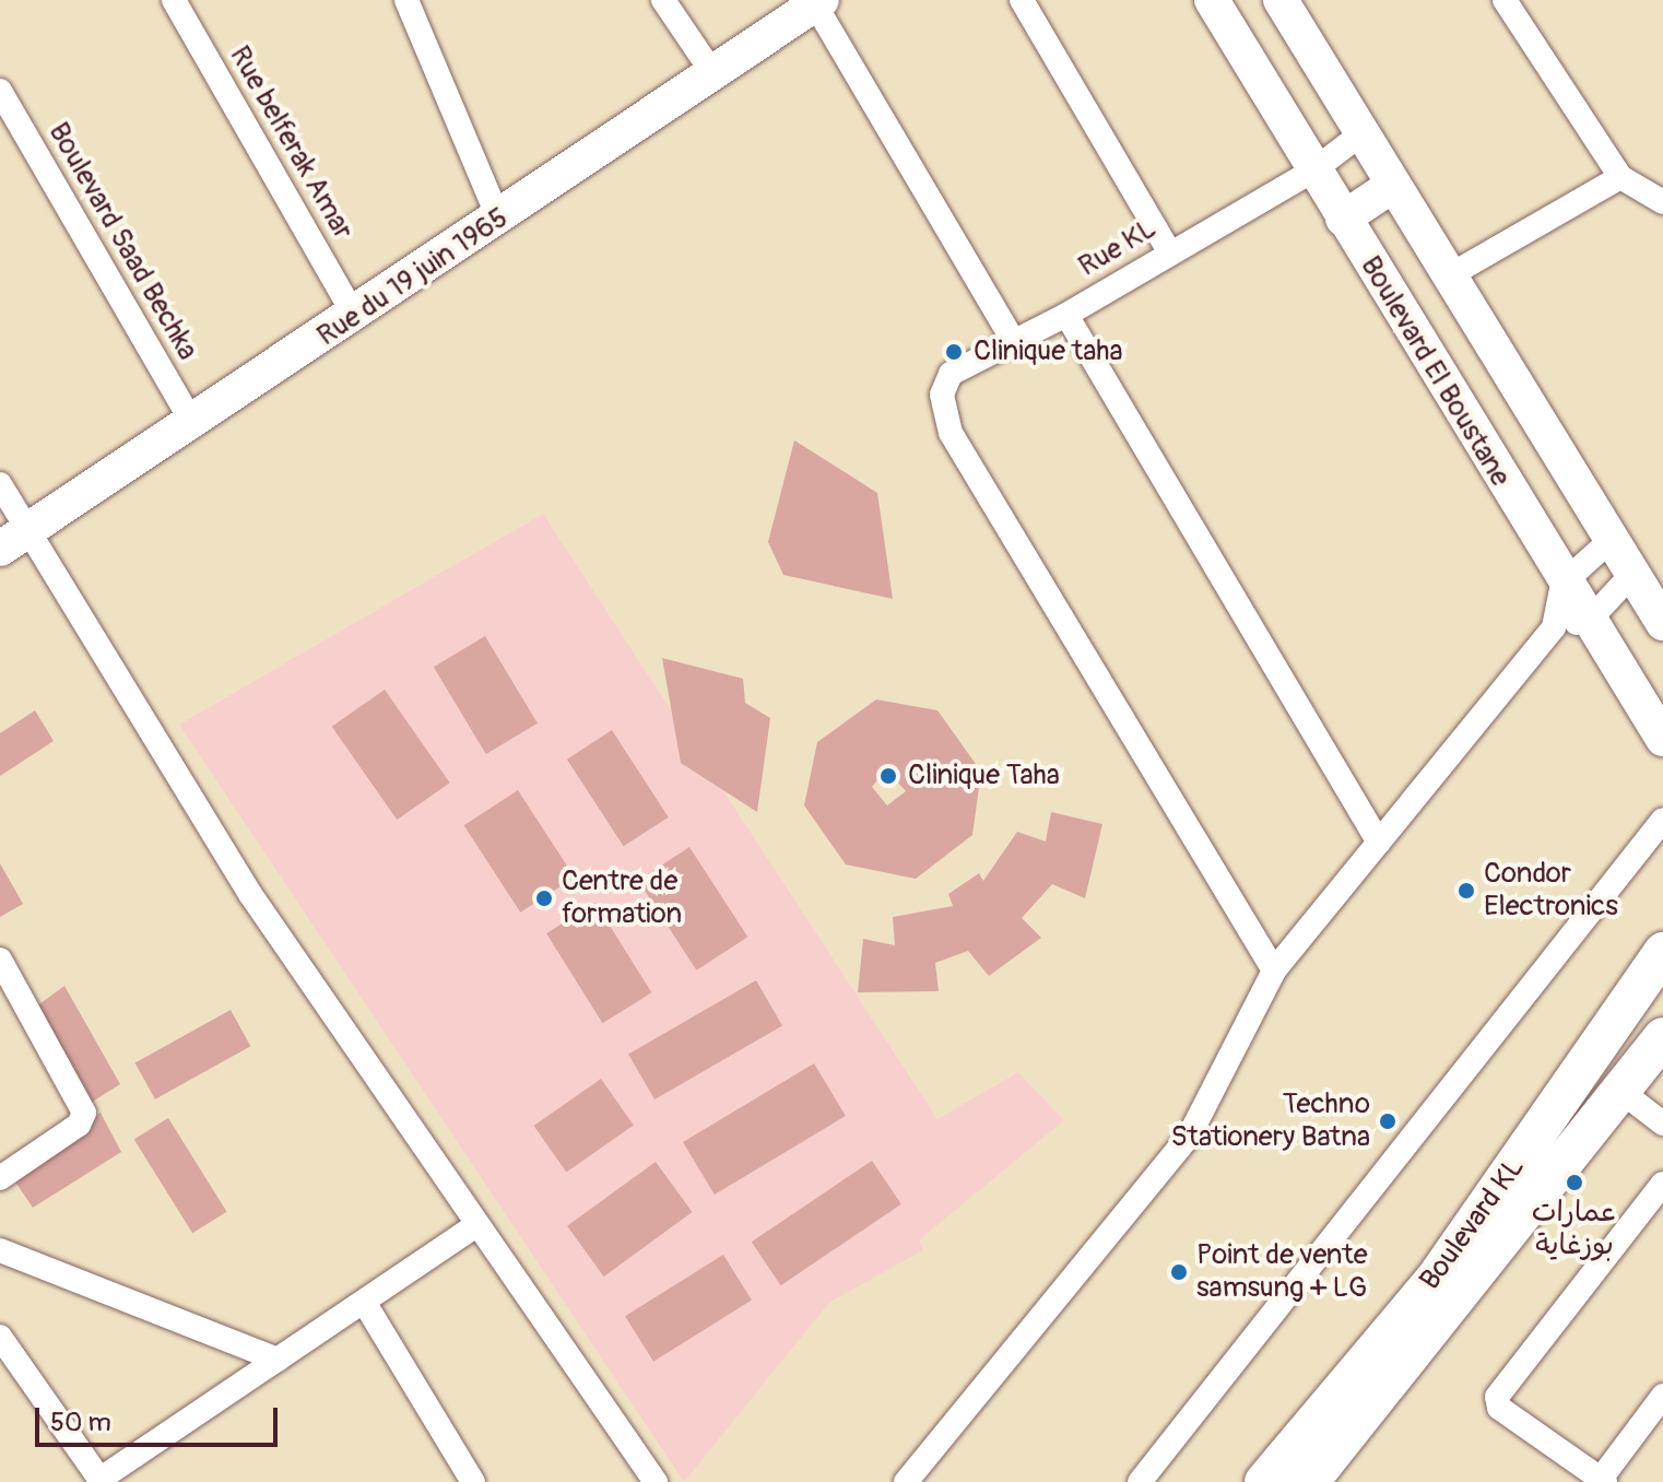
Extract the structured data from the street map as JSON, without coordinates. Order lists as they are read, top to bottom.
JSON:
{
  "streets": {
    "main road": ["Rue du 19 juin 1965", "Boulevard El Boustane", "Boulevard KL"],
    "street": ["Rue belferak Amar", "Boulevard Saad Bechka", "Rue KL"]
  },
  "crossings": [
    ["Rue belferak Amar", "Rue du 19 juin 1965"],
    ["Boulevard Saad Bechka", "Rue du 19 juin 1965"],
    ["Rue KL", "Boulevard El Boustane"]
  ],
  "places": [
    "Clinique taha",
    "Clinique Taha",
    "Condor Electronics",
    "Centre de formation",
    "Techno Stationery Batna",
    "عمارات بوزغاية",
    "Point de vente samsung + LG"
  ],
  "scale_bar": "50 m"
}
